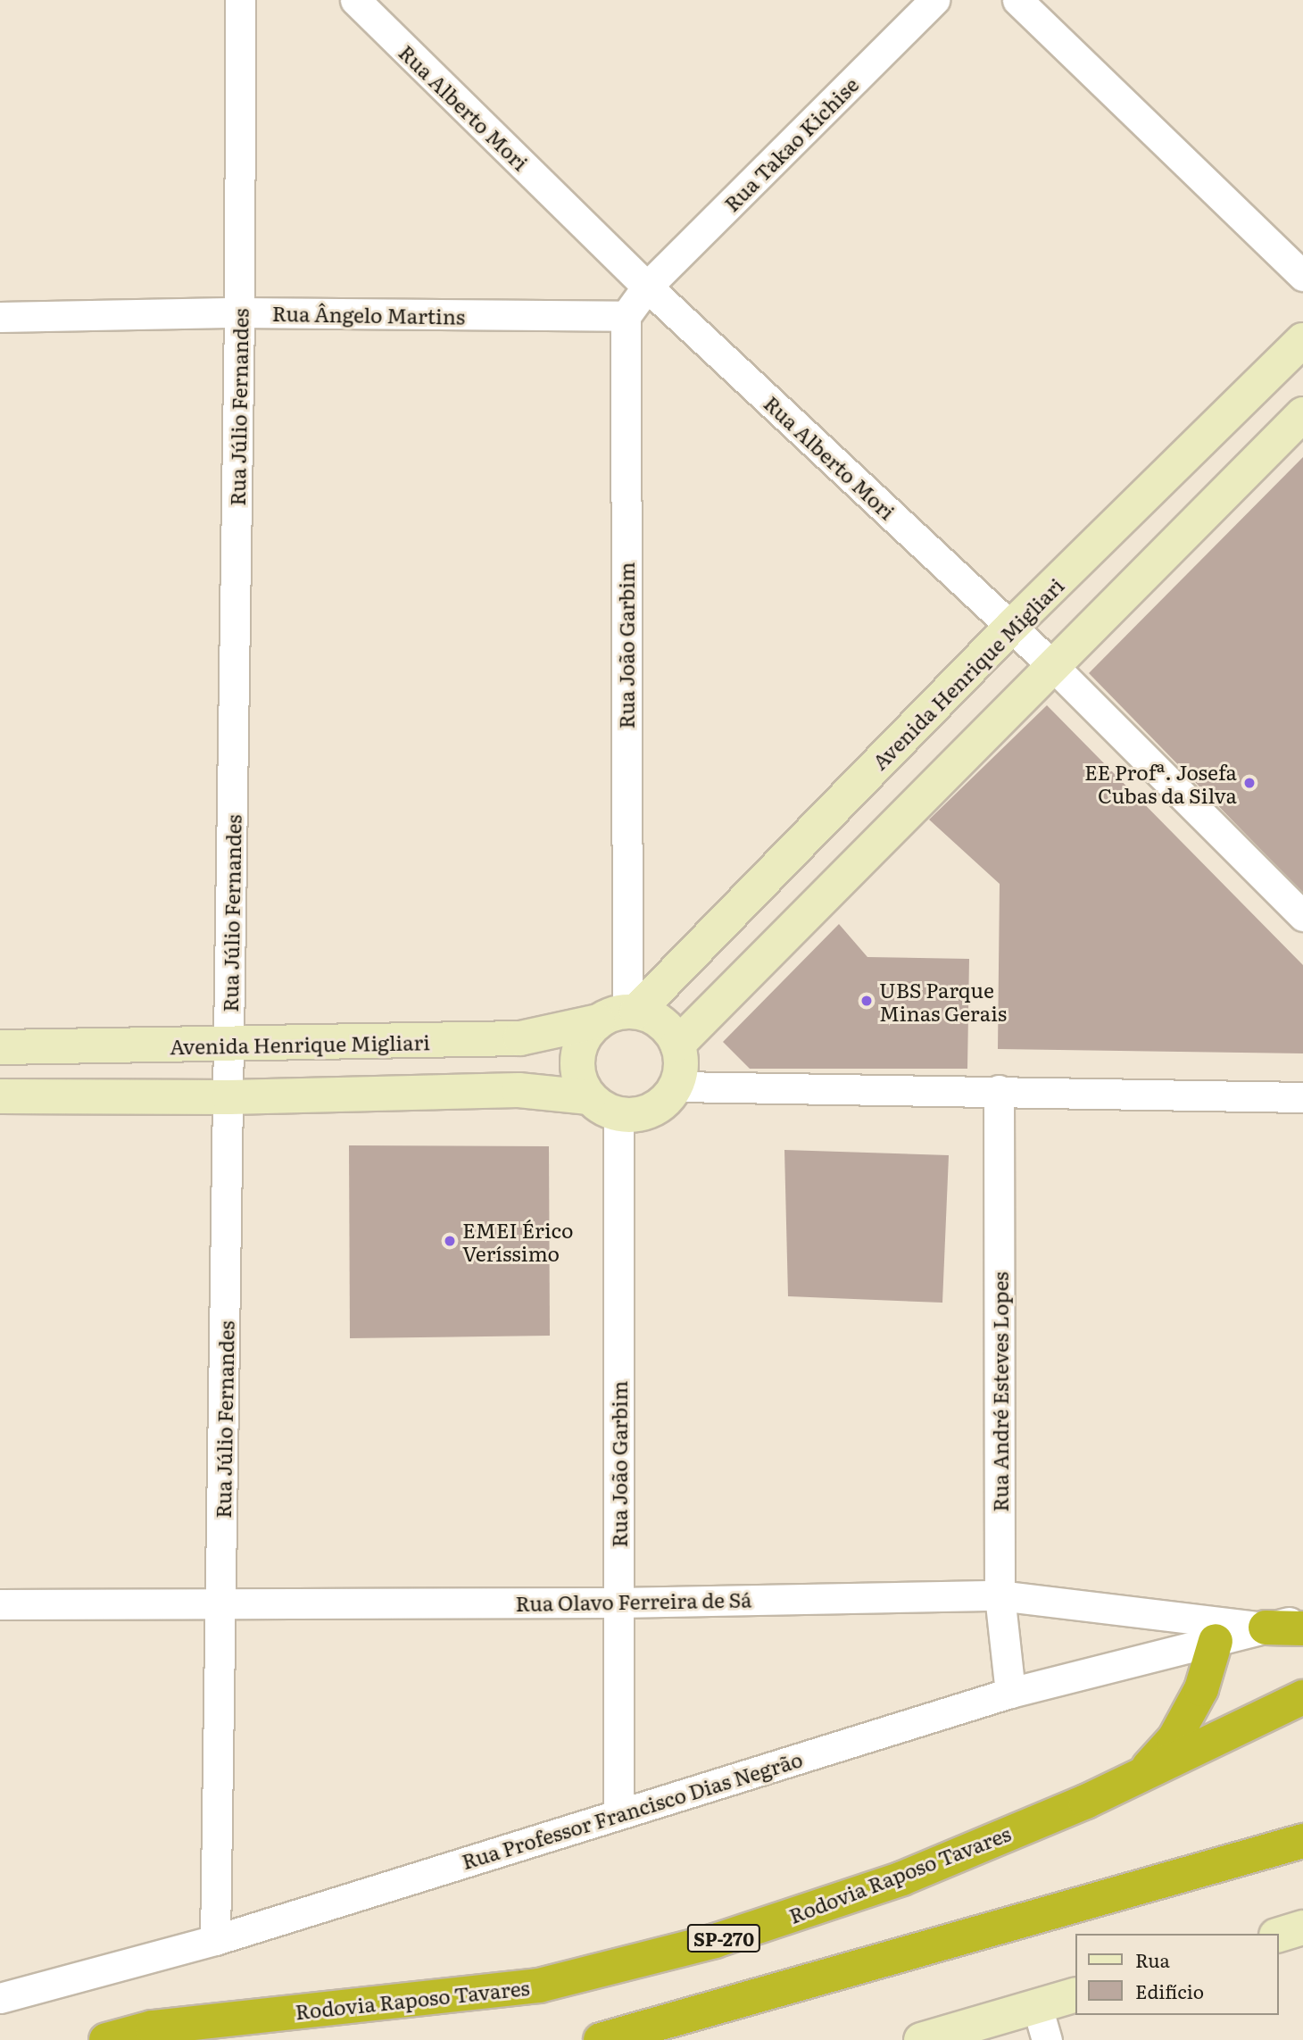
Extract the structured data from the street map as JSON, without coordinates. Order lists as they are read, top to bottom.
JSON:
{
  "streets": {
    "highway": ["Rodovia Raposo Tavares", "SP-270"],
    "street": [
      "Rua Alberto Mori",
      "Rua Takao Kichise",
      "Rua Ângelo Martins",
      "Rua Júlio Fernandes",
      "Rua João Garbim",
      "Avenida Henrique Migliari",
      "Rua André Esteves Lopes",
      "Rua Olavo Ferreira de Sá",
      "Rua Professor Francisco Dias Negrão"
    ]
  },
  "crossings": [
    ["Rua Alberto Mori", "Rua Takao Kichise"],
    ["Rua Alberto Mori", "Avenida Henrique Migliari"],
    ["Rua Ângelo Martins", "Rua Júlio Fernandes"],
    ["Rua Ângelo Martins", "Rua João Garbim"],
    ["Rua Júlio Fernandes", "Avenida Henrique Migliari"],
    ["Rua Júlio Fernandes", "Rua Olavo Ferreira de Sá"],
    ["Rua Júlio Fernandes", "Rua Professor Francisco Dias Negrão"],
    ["Rua João Garbim", "Avenida Henrique Migliari"],
    ["Rua João Garbim", "Rua Olavo Ferreira de Sá"],
    ["Rua João Garbim", "Rua Professor Francisco Dias Negrão"],
    ["Rua André Esteves Lopes", "Rua Olavo Ferreira de Sá"],
    ["Rua André Esteves Lopes", "Rua Professor Francisco Dias Negrão"],
    ["Rua Olavo Ferreira de Sá", "Rua Professor Francisco Dias Negrão"]
  ],
  "places": ["EE Profª. Josefa Cubas da Silva", "UBS Parque Minas Gerais", "EMEI Érico Veríssimo"],
  "legend": ["Rua", "Edifício"]
}
